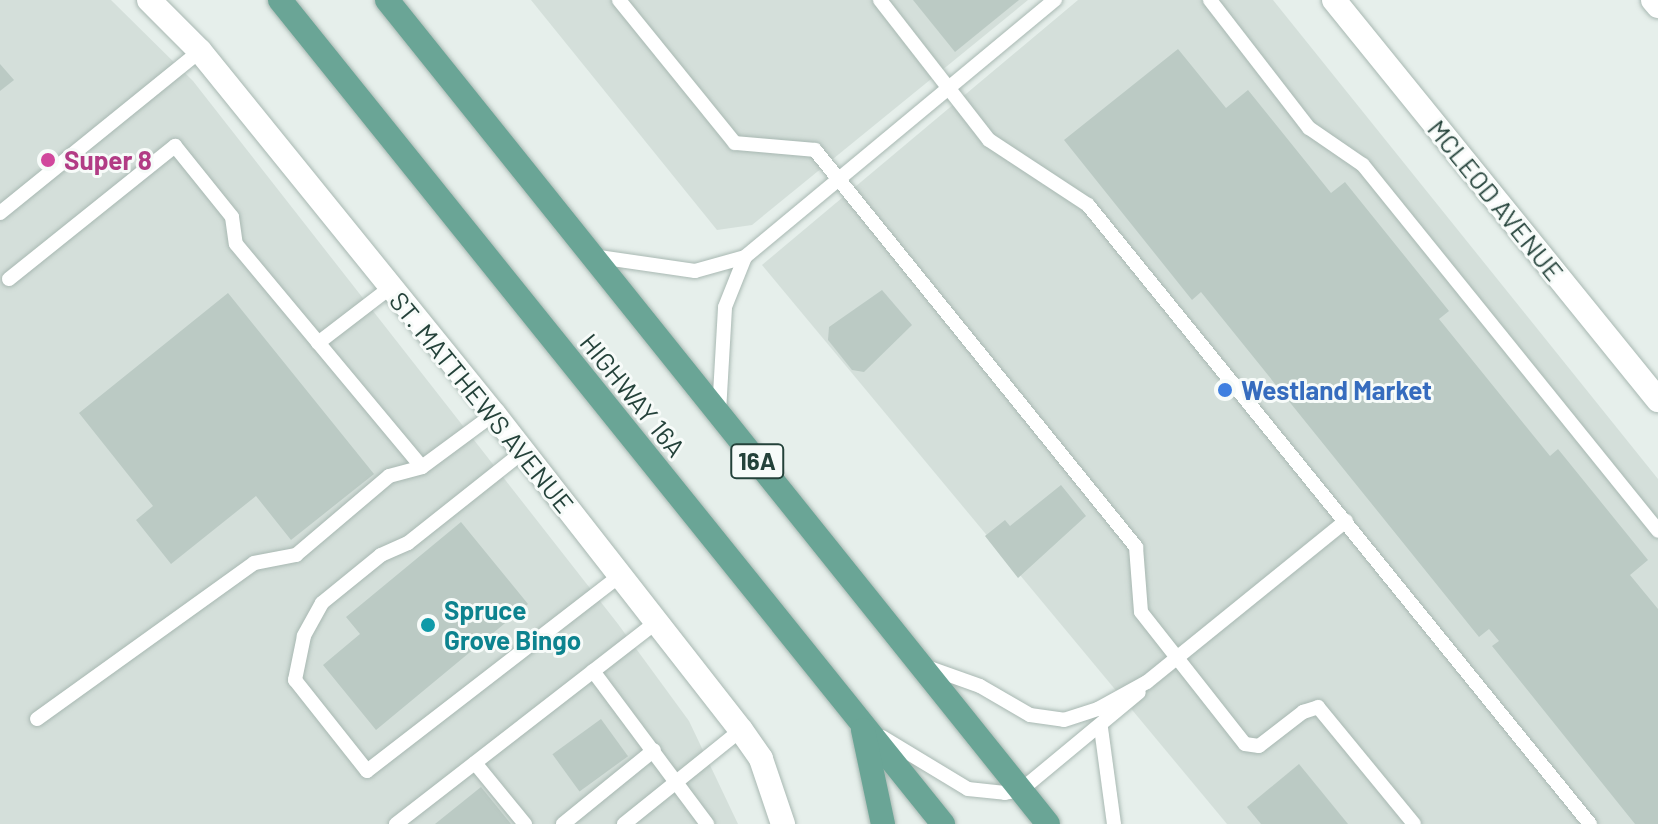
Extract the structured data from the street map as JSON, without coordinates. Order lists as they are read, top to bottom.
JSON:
{
  "streets": {
    "main road": ["HIGHWAY 16A", "16A"],
    "street": ["MCLEOD AVENUE", "ST. MATTHEWS AVENUE"]
  },
  "places": ["Super 8", "Westland Market", "Spruce Grove Bingo"]
}
